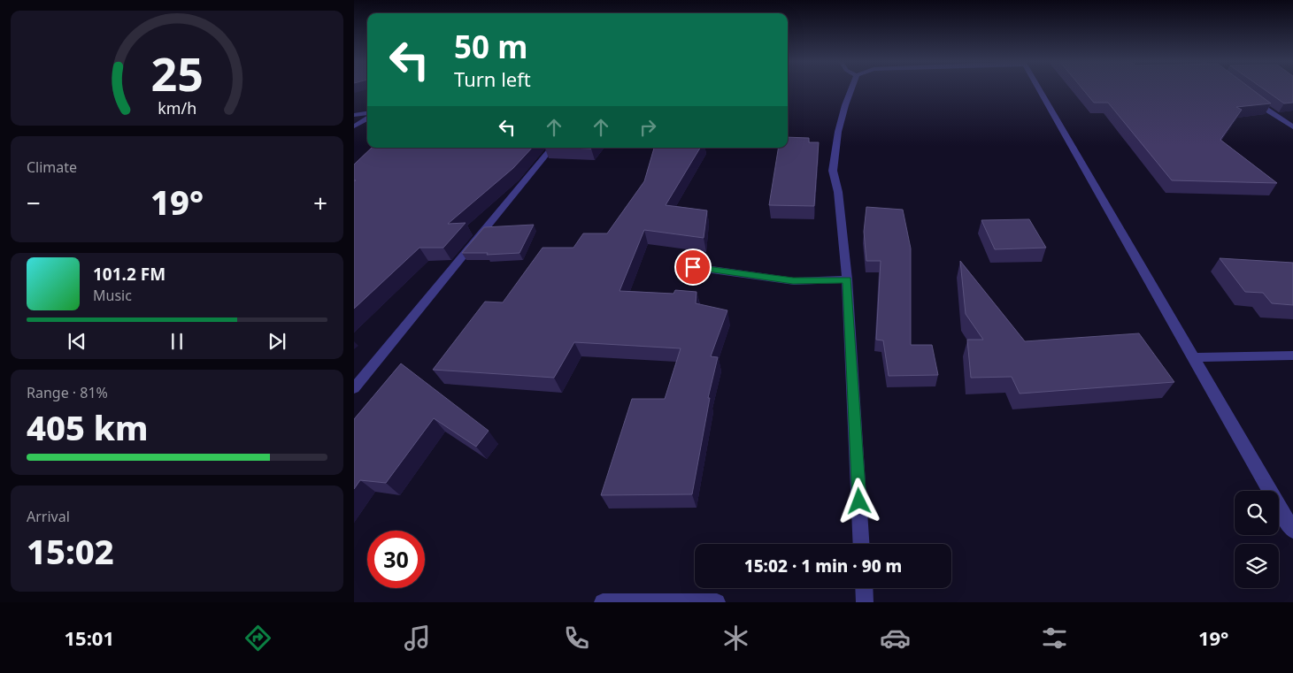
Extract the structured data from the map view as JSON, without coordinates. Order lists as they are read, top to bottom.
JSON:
{
  "page": {
    "turn": ["50 m", "Turn left"],
    "tile": [
      "Climate",
      ["Range · 81%", "405 km"],
      ["Arrival", "15:02"]
    ],
    "heat": ["−", "19°", "+"],
    "song": ["101.2 FM", "Music"],
    "limit": "30",
    "trip": "15:02 · 1 min · 90 m",
    "tabs": ["15:01", "19°"],
    "gauge": ["25", "km/h"]
  }
}
